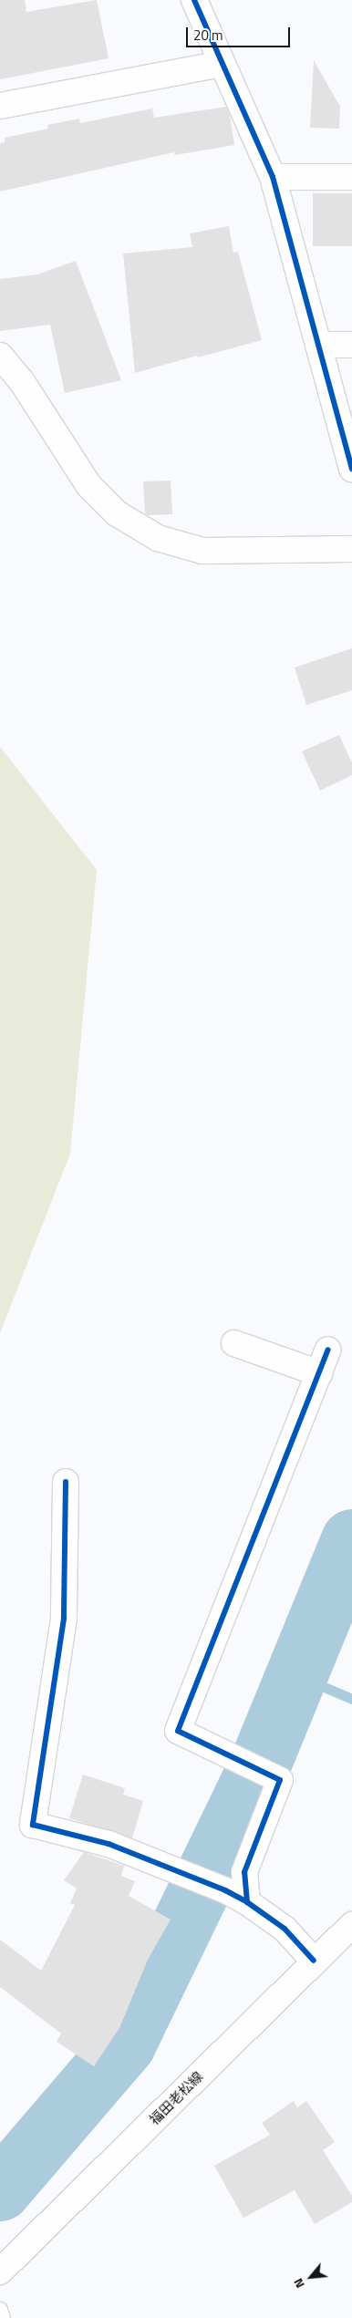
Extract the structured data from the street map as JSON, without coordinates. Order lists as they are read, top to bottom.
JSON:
{
  "streets": {
    "street": ["福田老松線"]
  },
  "scale_bar": "20 m",
  "north": "bottom left"
}
